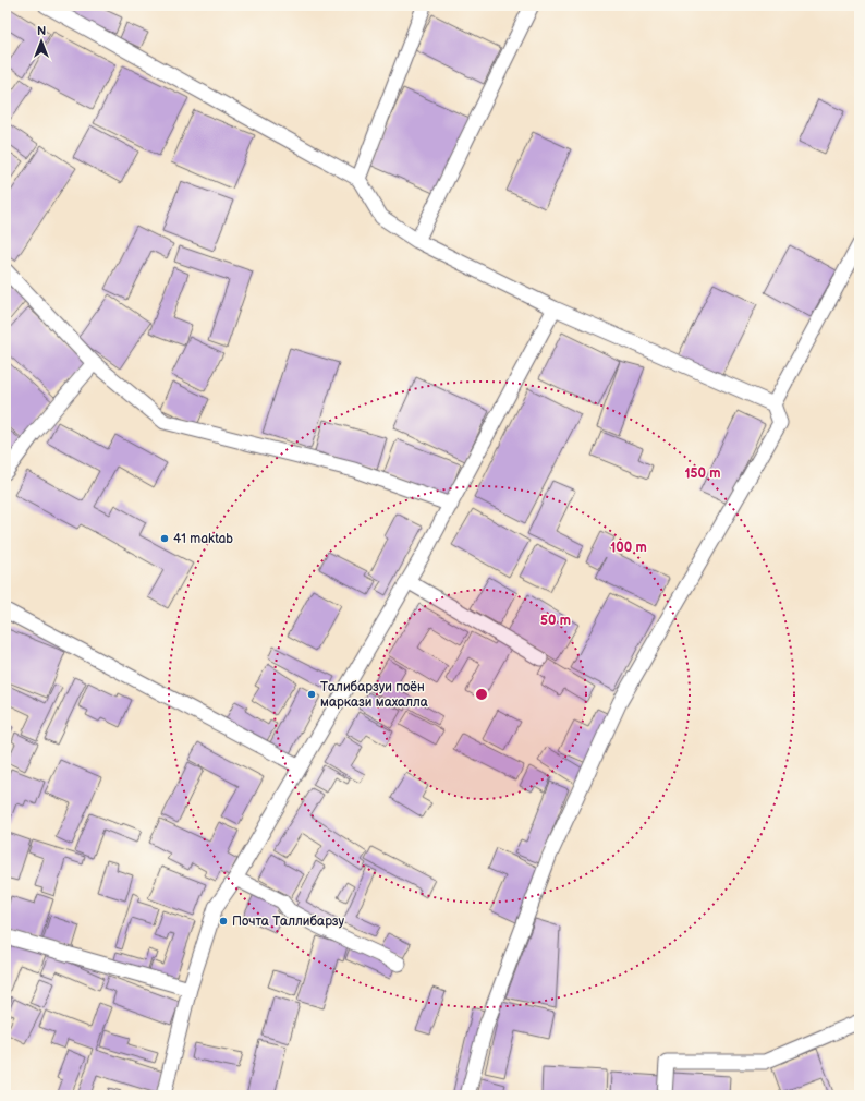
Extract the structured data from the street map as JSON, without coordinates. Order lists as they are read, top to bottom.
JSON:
{
  "places": ["41 maktab", "Талибарзуи поён маркази махалла", "Почта Таллибарзу"],
  "north": "top",
  "rings": ["150 m", "100 m", "50 m"]
}
